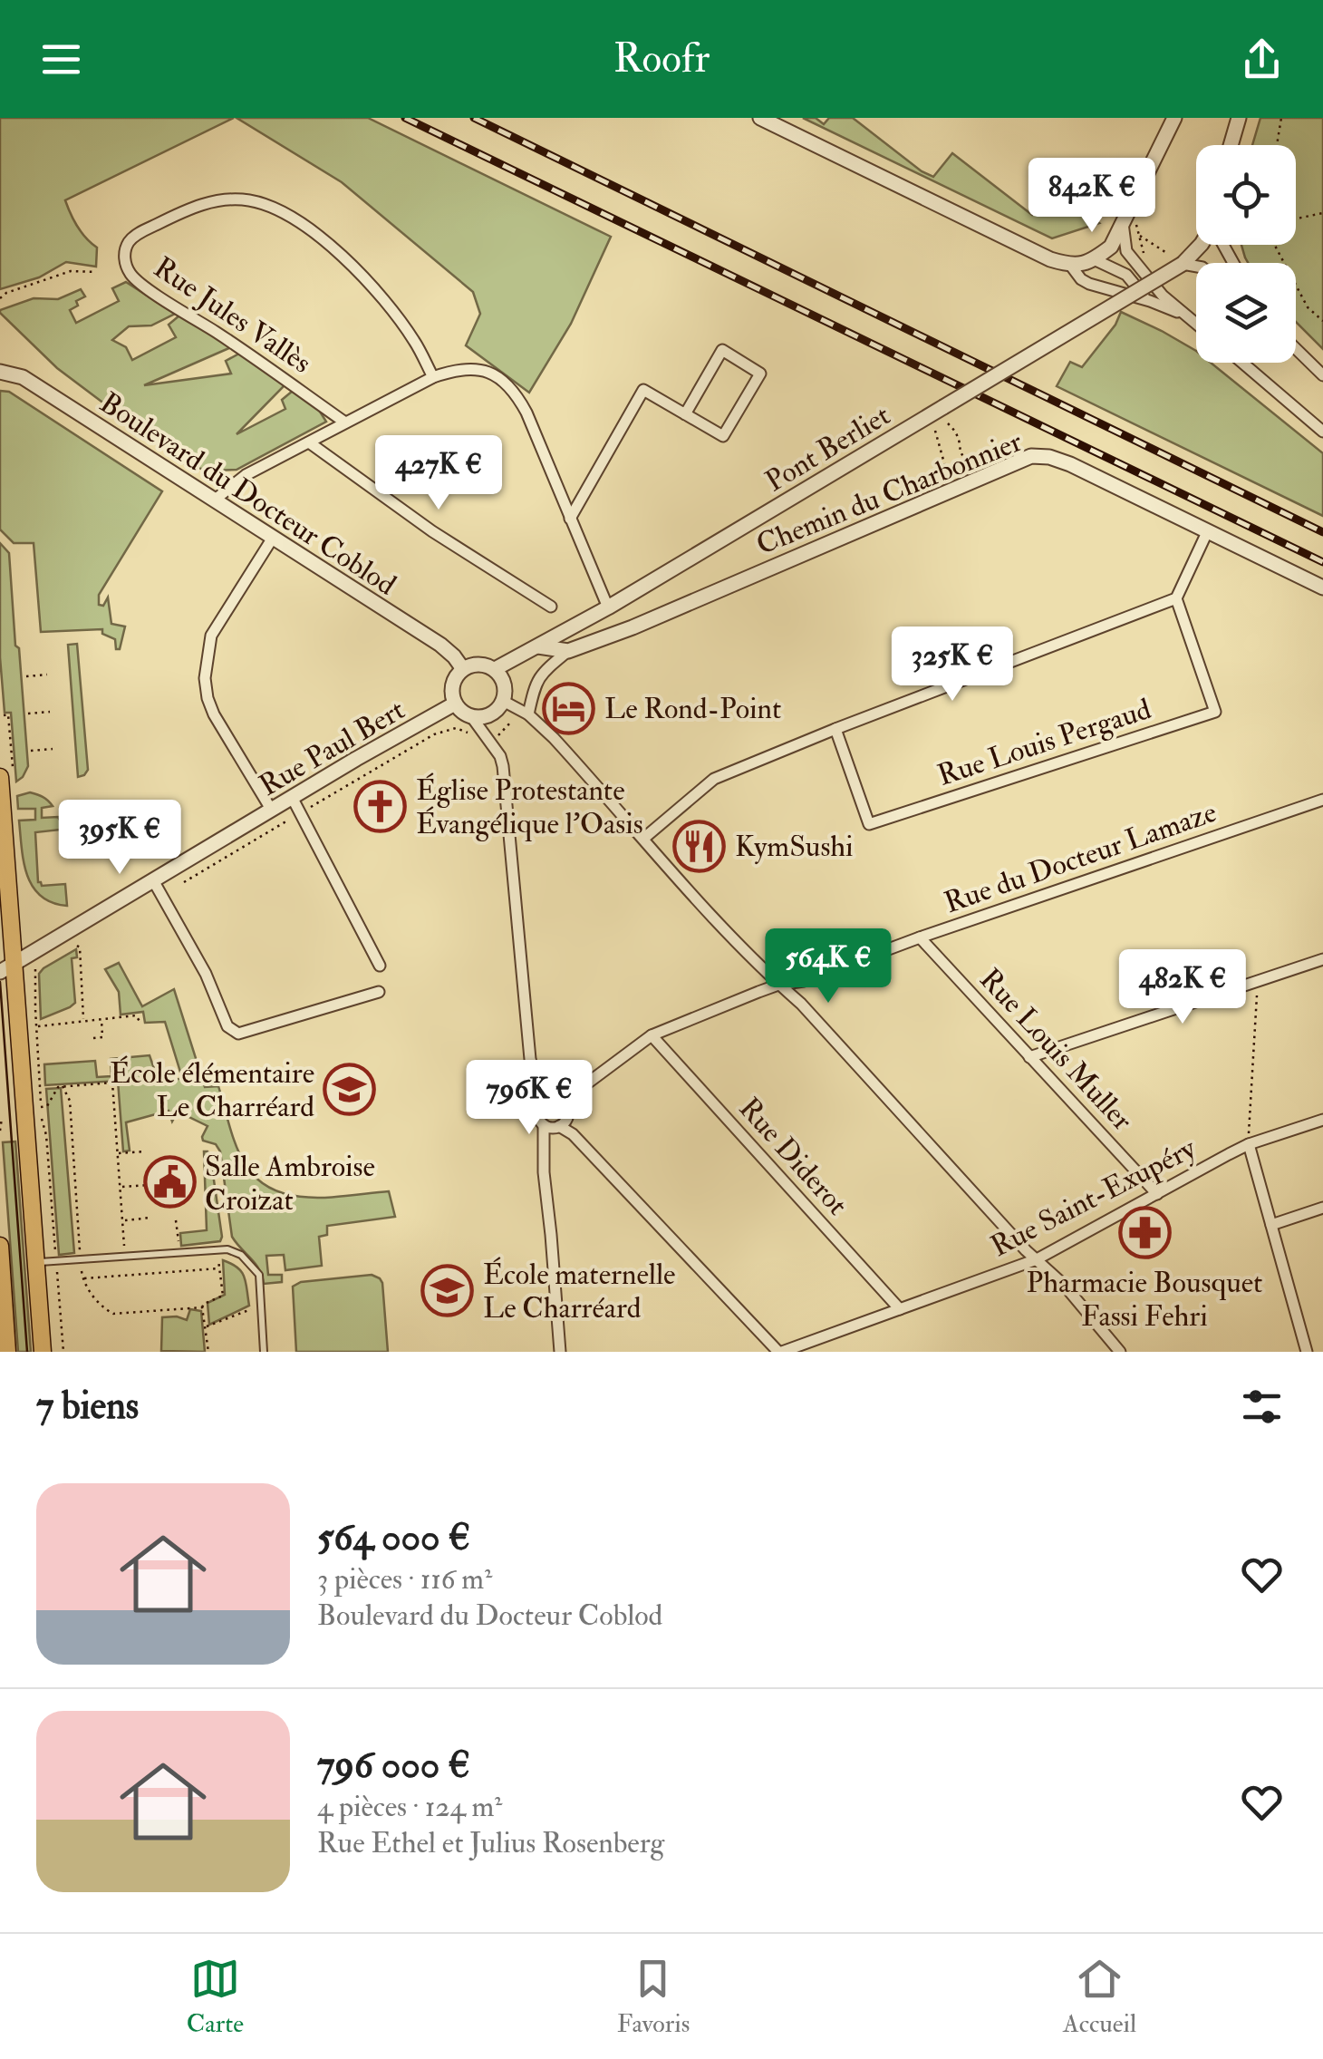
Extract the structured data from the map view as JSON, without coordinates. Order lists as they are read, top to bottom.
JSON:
{
  "streets": {
    "street": [
      "Rue Jules Vallès",
      "Pont Berliet",
      "Chemin du Charbonnier",
      "Boulevard du Docteur Coblod",
      "Rue Louis Pergaud",
      "Rue Paul Bert",
      "Rue du Docteur Lamaze",
      "Rue Louis Muller",
      "Rue Diderot",
      "Rue Saint-Exupéry"
    ]
  },
  "crossings": [
    ["Pont Berliet", "Chemin du Charbonnier"],
    ["Pont Berliet", "Boulevard du Docteur Coblod"],
    ["Pont Berliet", "Rue Paul Bert"],
    ["Boulevard du Docteur Coblod", "Rue Paul Bert"],
    ["Rue du Docteur Lamaze", "Rue Louis Muller"],
    ["Rue du Docteur Lamaze", "Rue Diderot"],
    ["Rue Louis Muller", "Rue Saint-Exupéry"],
    ["Rue Diderot", "Rue Saint-Exupéry"]
  ],
  "places": {
    "hotel": ["Le Rond-Point"],
    "church": ["Église Protestante Évangélique l’Oasis"],
    "restaurant": ["KymSushi"],
    "school or university": ["École élémentaire Le Charréard", "École maternelle Le Charréard"],
    "public building": ["Salle Ambroise Croizat"],
    "pharmacy": ["Pharmacie Bousquet Fassi Fehri"]
  },
  "page": {
    "header": "Roofr",
    "price": [
      "842K €",
      "427K €",
      "325K €",
      "395K €",
      "564K €",
      "482K €",
      "796K €"
    ],
    "heading": "7 biens",
    "list": [
      {
        "name": "564 000 €",
        "note": "3 pièces · 116 m² · Boulevard du Docteur Coblod"
      },
      {
        "name": "796 000 €",
        "note": "4 pièces · 124 m² · Rue Ethel et Julius Rosenberg"
      }
    ],
    "tabs": ["Carte", "Favoris", "Accueil"]
  }
}
